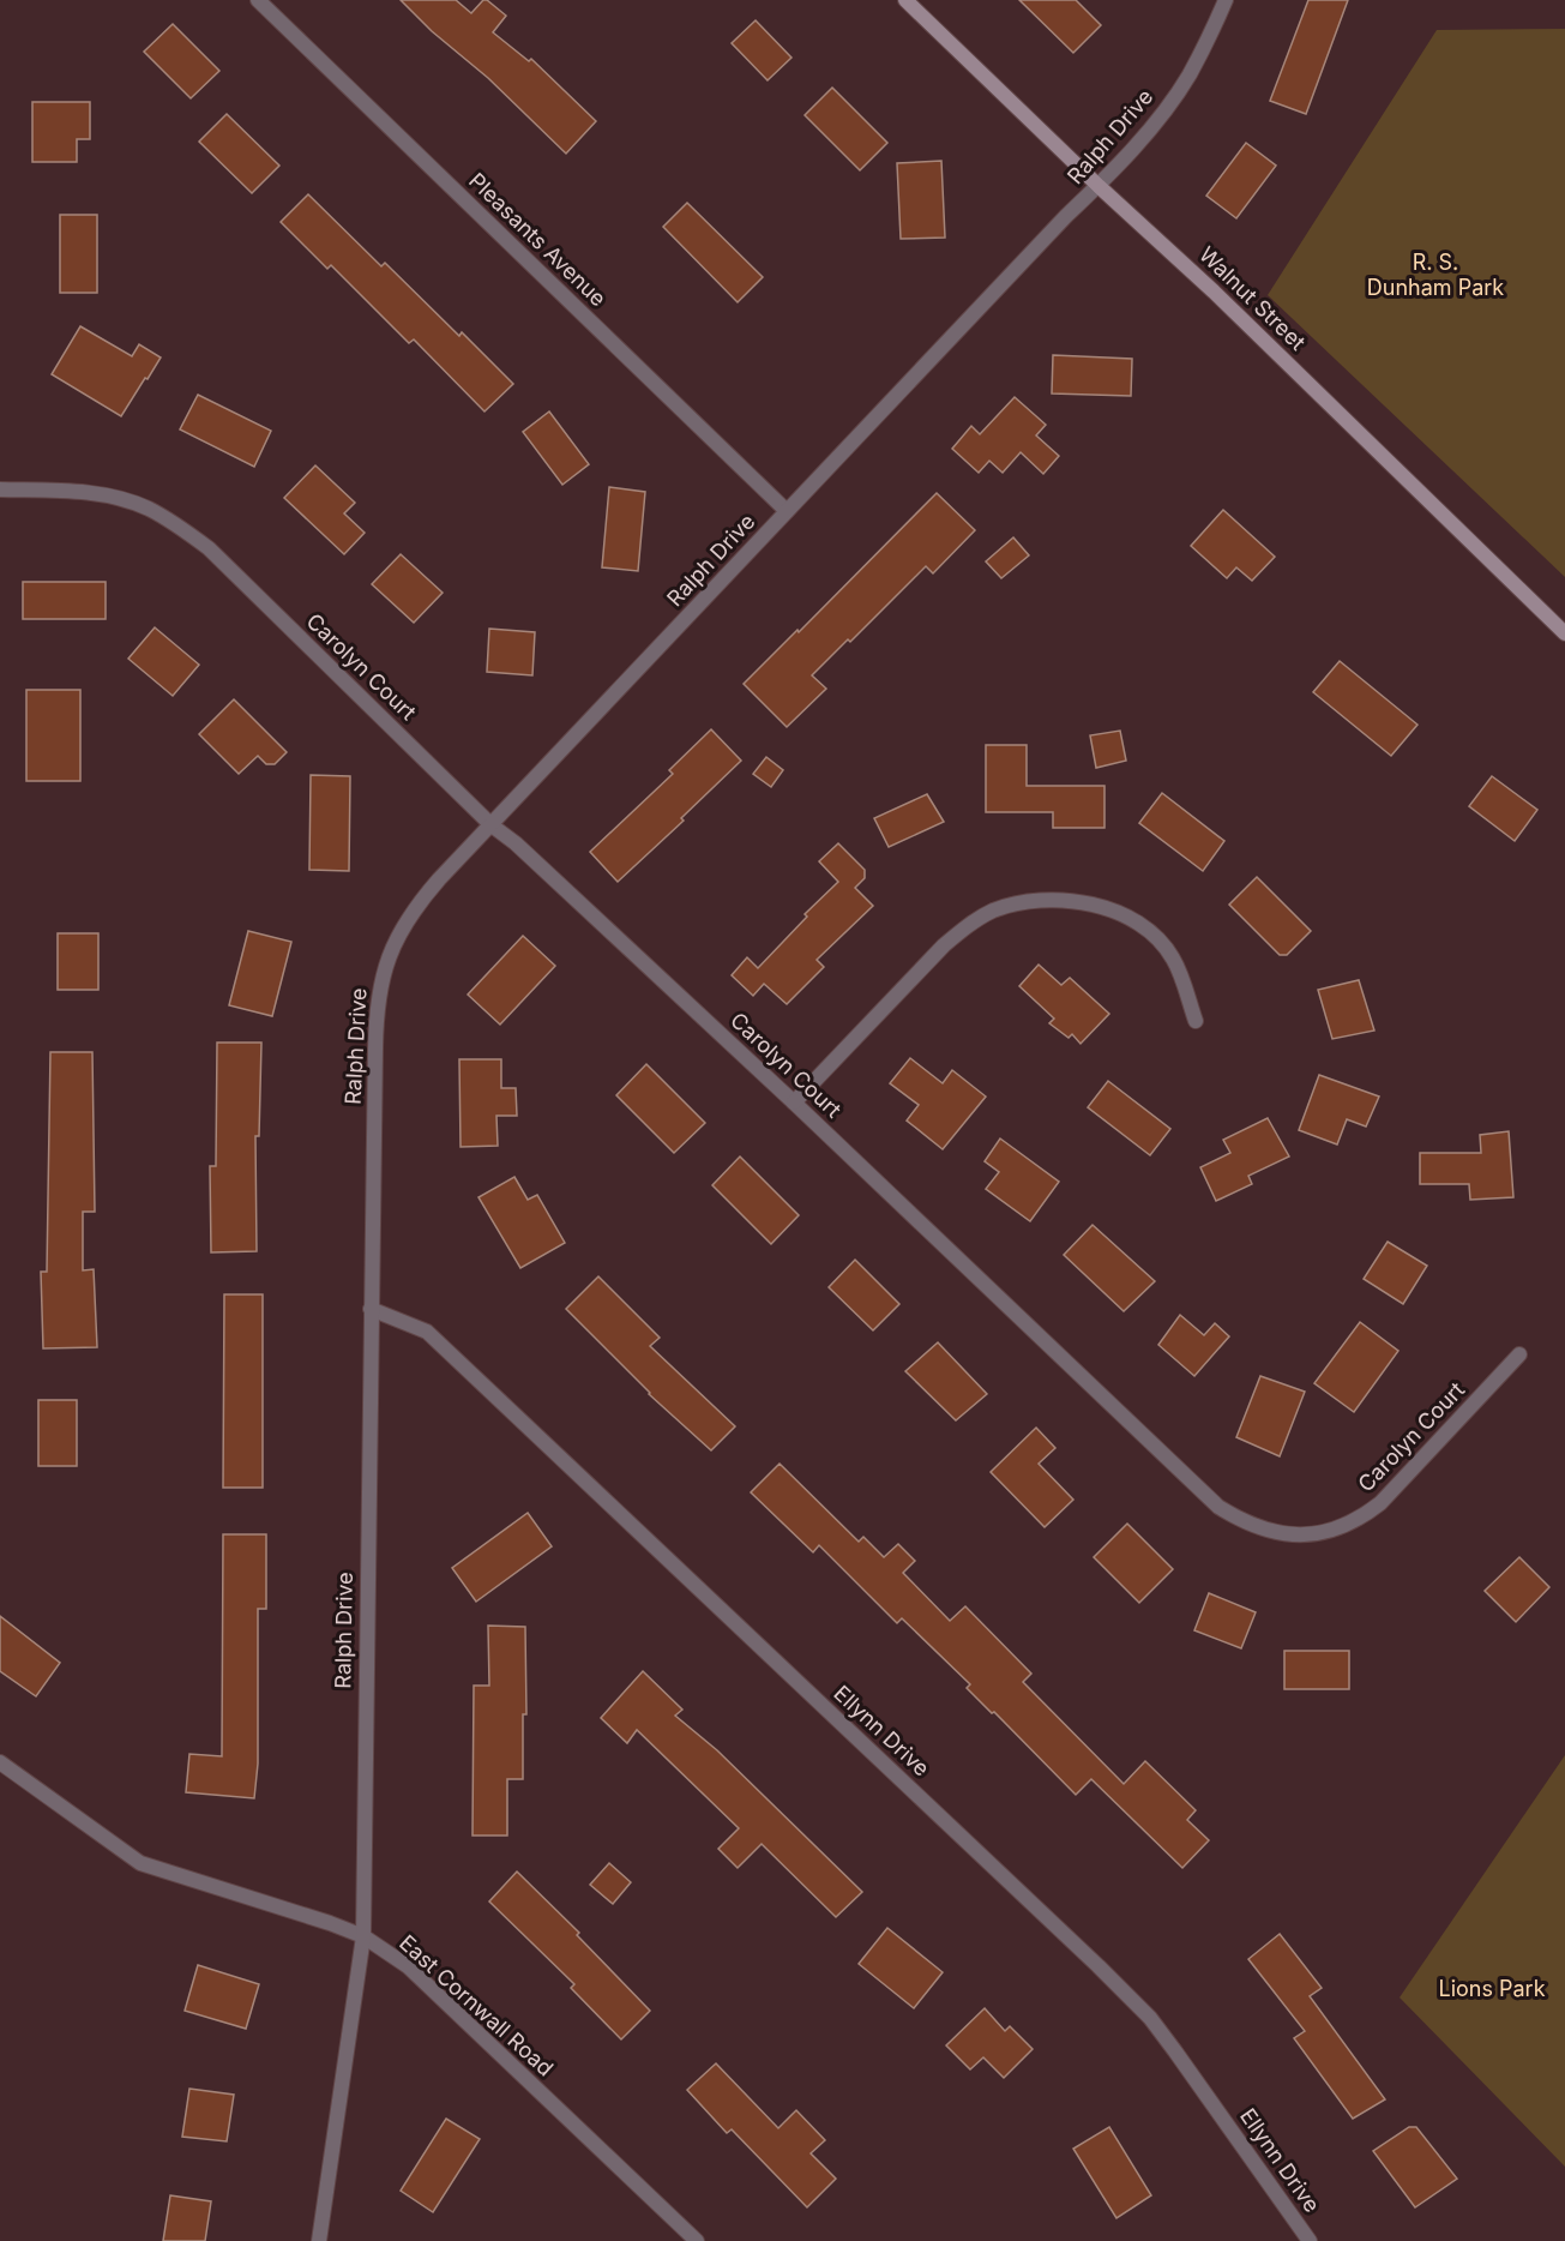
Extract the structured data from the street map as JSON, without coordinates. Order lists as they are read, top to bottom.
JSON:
{
  "streets": {
    "main road": ["Walnut Street"],
    "street": [
      "Ralph Drive",
      "Pleasants Avenue",
      "Carolyn Court",
      "Ellynn Drive",
      "East Cornwall Road"
    ]
  },
  "crossings": [
    ["Ralph Drive", "Pleasants Avenue"],
    ["Ralph Drive", "Walnut Street"],
    ["Ralph Drive", "Carolyn Court"],
    ["Ralph Drive", "Ellynn Drive"],
    ["Ralph Drive", "East Cornwall Road"]
  ],
  "parks": ["R. S. Dunham Park", "Lions Park"]
}
